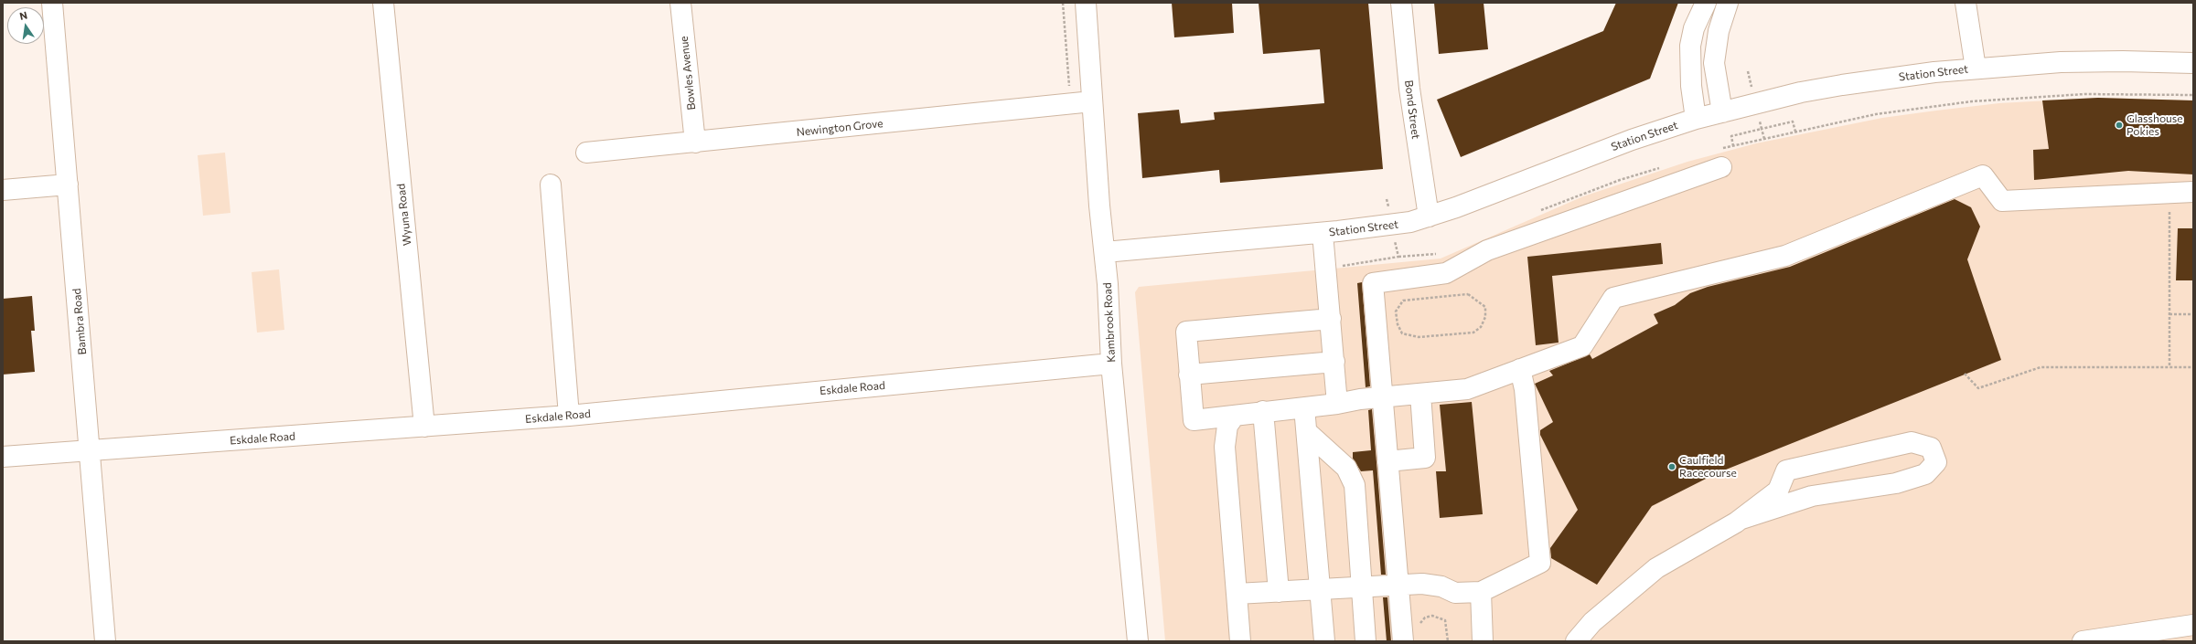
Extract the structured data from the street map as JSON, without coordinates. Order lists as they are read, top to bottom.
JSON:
{
  "streets": {
    "street": [
      "Bowles Avenue",
      "Station Street",
      "Bond Street",
      "Newington Grove",
      "Wyuna Road",
      "Bambra Road",
      "Kambrook Road",
      "Eskdale Road"
    ]
  },
  "crossings": [
    ["Bowles Avenue", "Newington Grove"],
    ["Station Street", "Bond Street"],
    ["Station Street", "Kambrook Road"],
    ["Newington Grove", "Kambrook Road"],
    ["Wyuna Road", "Eskdale Road"],
    ["Bambra Road", "Eskdale Road"],
    ["Kambrook Road", "Eskdale Road"]
  ],
  "places": ["Glasshouse Pokies", "Caulfield Racecourse"],
  "north": "top"
}
